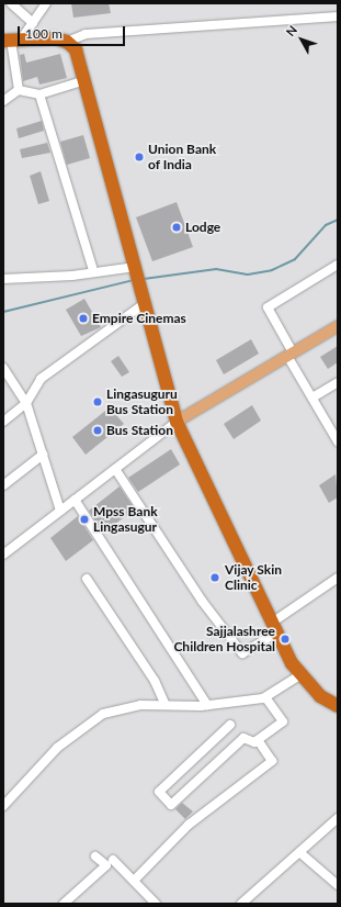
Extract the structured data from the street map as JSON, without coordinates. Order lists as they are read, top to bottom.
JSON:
{
  "places": [
    "Union Bank of India",
    "Lodge",
    "Empire Cinemas",
    "Lingasuguru Bus Station",
    "Bus Station",
    "Mpss Bank Lingasugur",
    "Vijay Skin Clinic",
    "Sajjalashree Children Hospital"
  ],
  "scale_bar": "100 m",
  "north": "top left"
}
